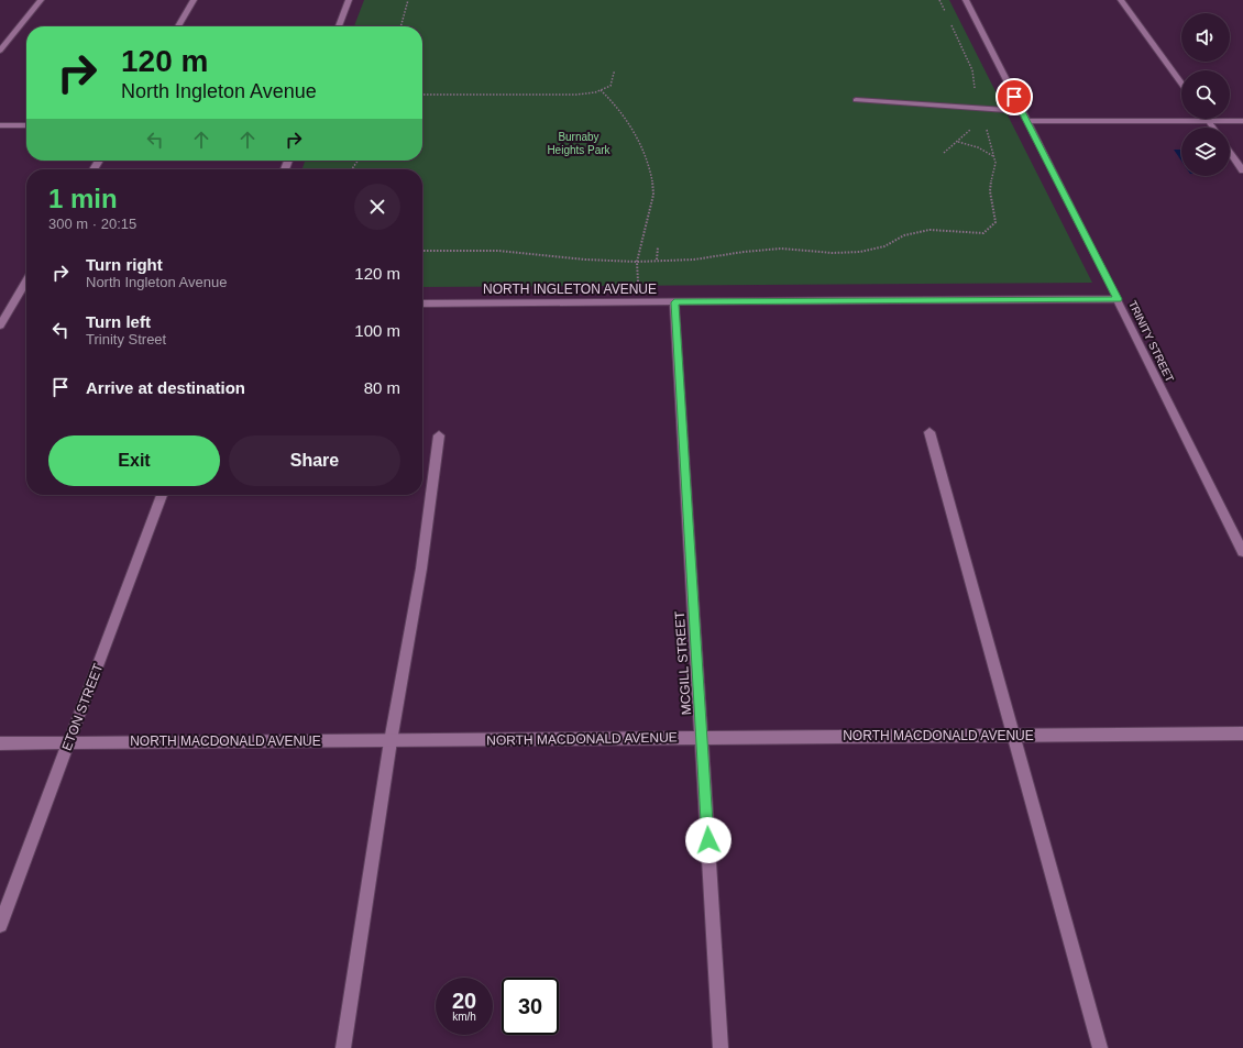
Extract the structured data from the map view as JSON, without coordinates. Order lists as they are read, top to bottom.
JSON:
{
  "streets": {
    "street": [
      "NORTH INGLETON AVENUE",
      "TRINITY STREET",
      "MCGILL STREET",
      "ETON STREET",
      "NORTH MACDONALD AVENUE"
    ]
  },
  "crossings": [
    ["NORTH INGLETON AVENUE", "TRINITY STREET"],
    ["NORTH INGLETON AVENUE", "MCGILL STREET"],
    ["MCGILL STREET", "NORTH MACDONALD AVENUE"],
    ["ETON STREET", "NORTH MACDONALD AVENUE"]
  ],
  "parks": ["Burnaby Heights Park"],
  "page": {
    "turn": ["120 m", "North Ingleton Avenue"],
    "heading": ["1 min", "300 m · 20:15"],
    "list": [
      {
        "name": "Turn right",
        "note": "North Ingleton Avenue",
        "value": "120 m"
      },
      {
        "name": "Turn left",
        "note": "Trinity Street",
        "value": "100 m"
      },
      {
        "name": "Arrive at destination",
        "value": "80 m"
      }
    ],
    "buttons": ["Exit", "Share"],
    "speed": "20 km/h",
    "limit": "30"
  }
}
